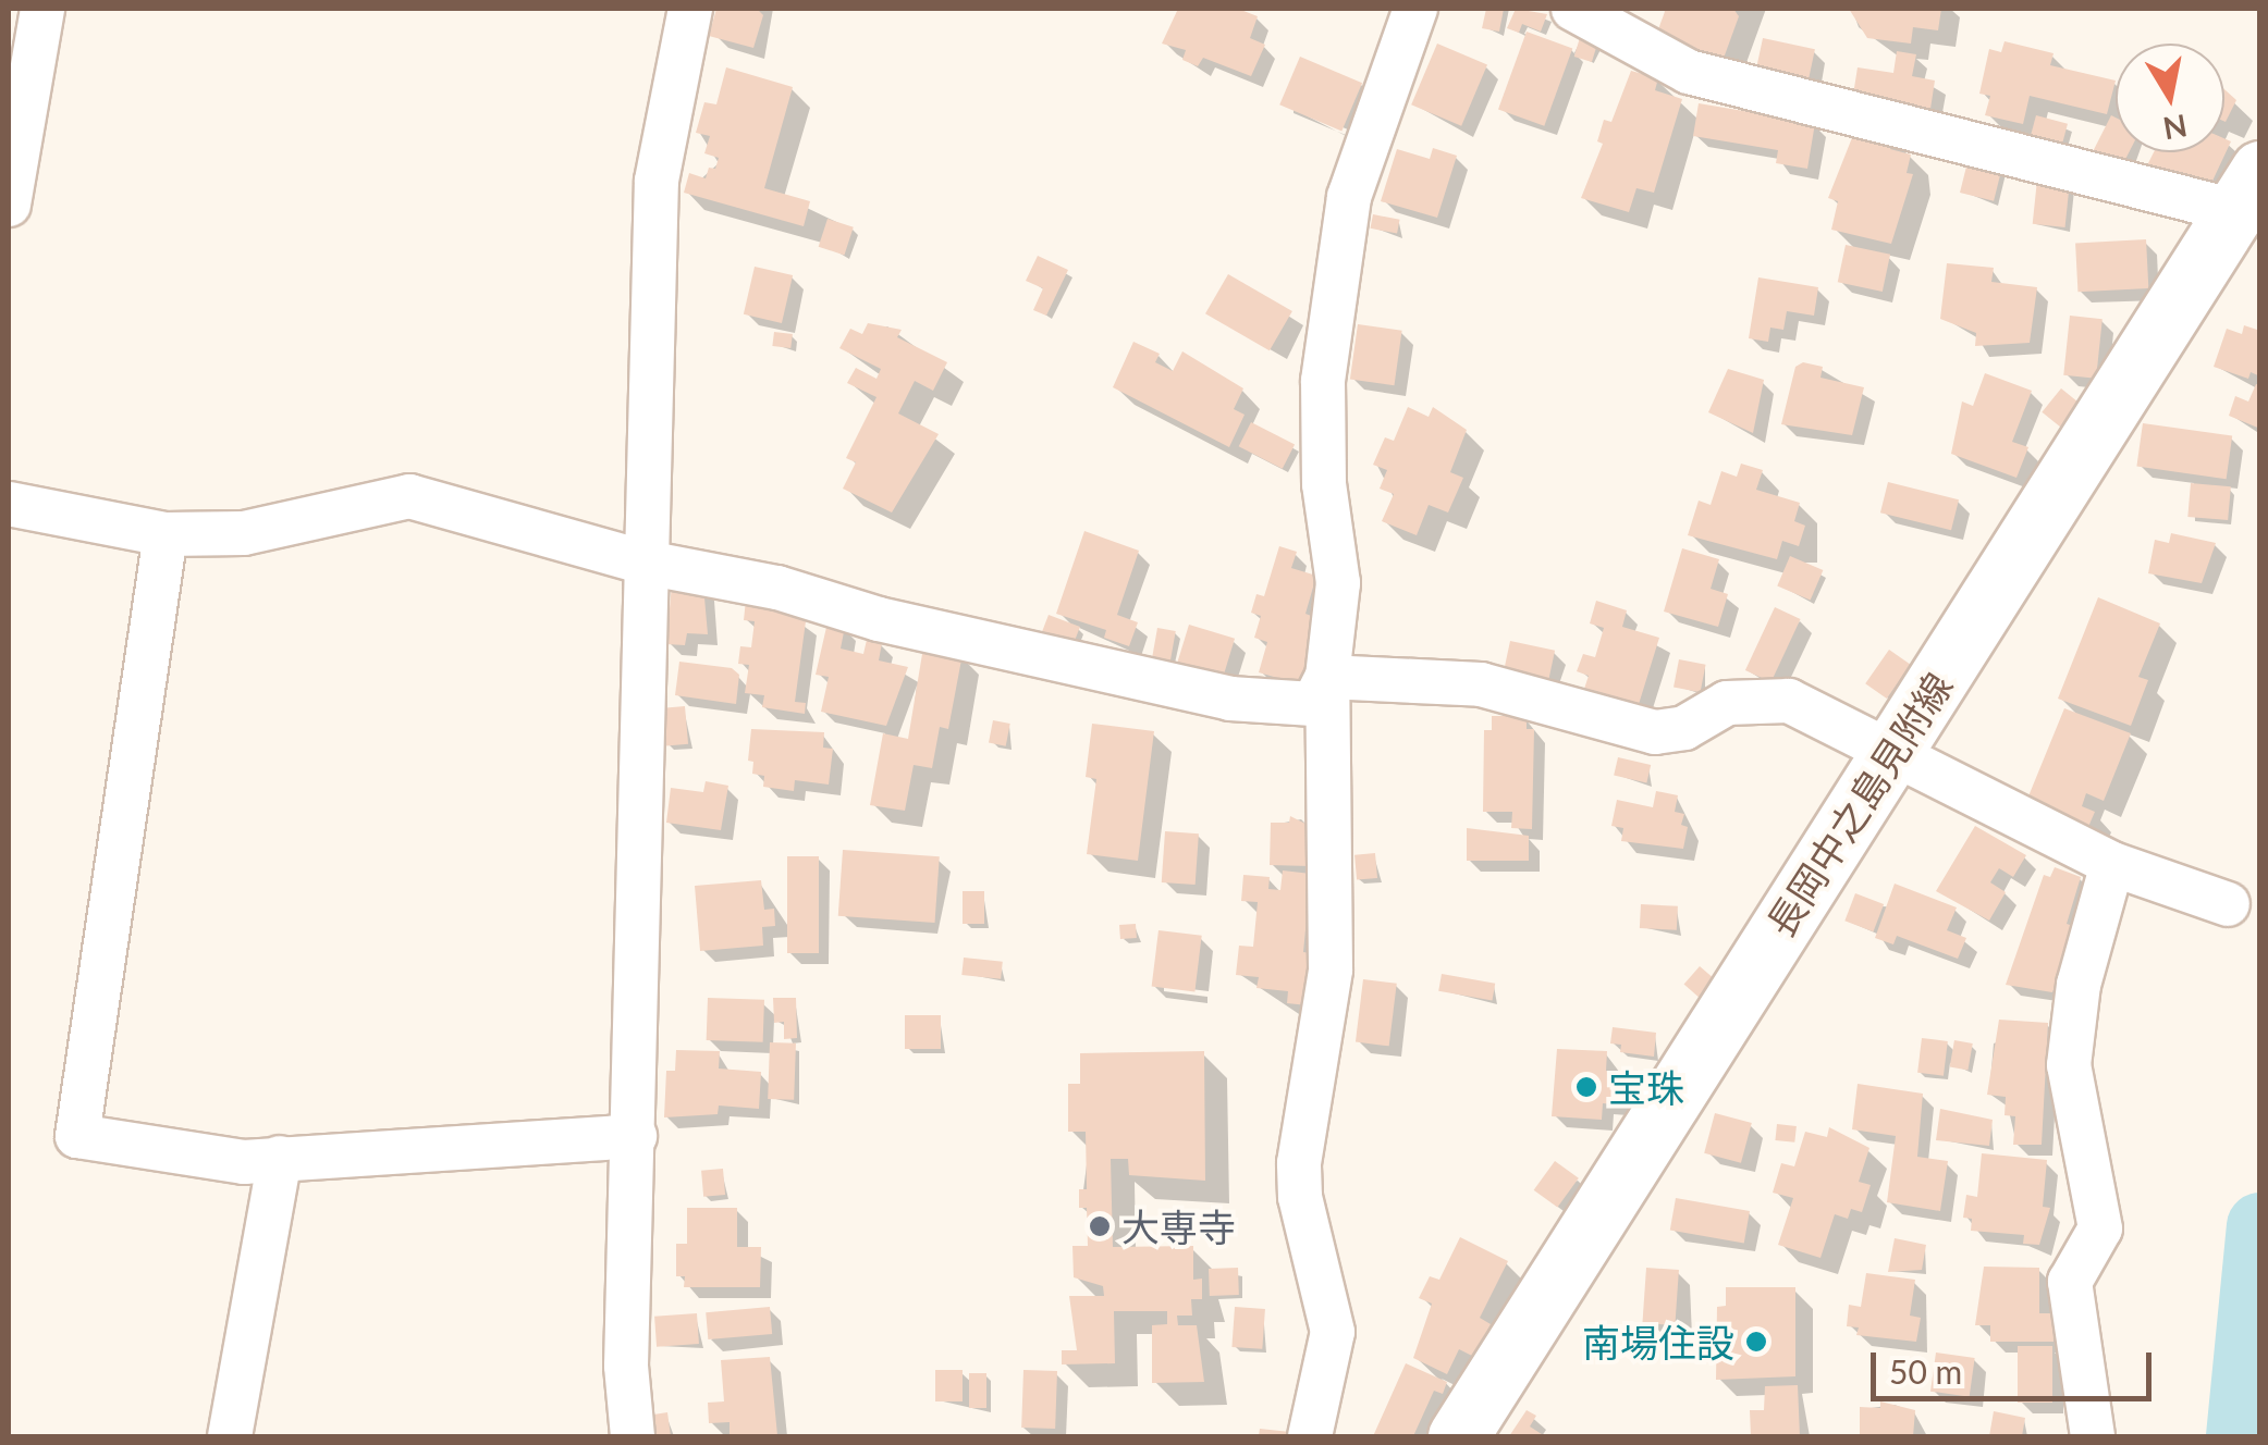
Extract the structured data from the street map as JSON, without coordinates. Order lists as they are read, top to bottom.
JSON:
{
  "streets": {
    "main road": ["長岡中之島見附線"]
  },
  "places": ["宝珠", "大専寺", "南場住設"],
  "scale_bar": "50 m",
  "north": "bottom"
}
